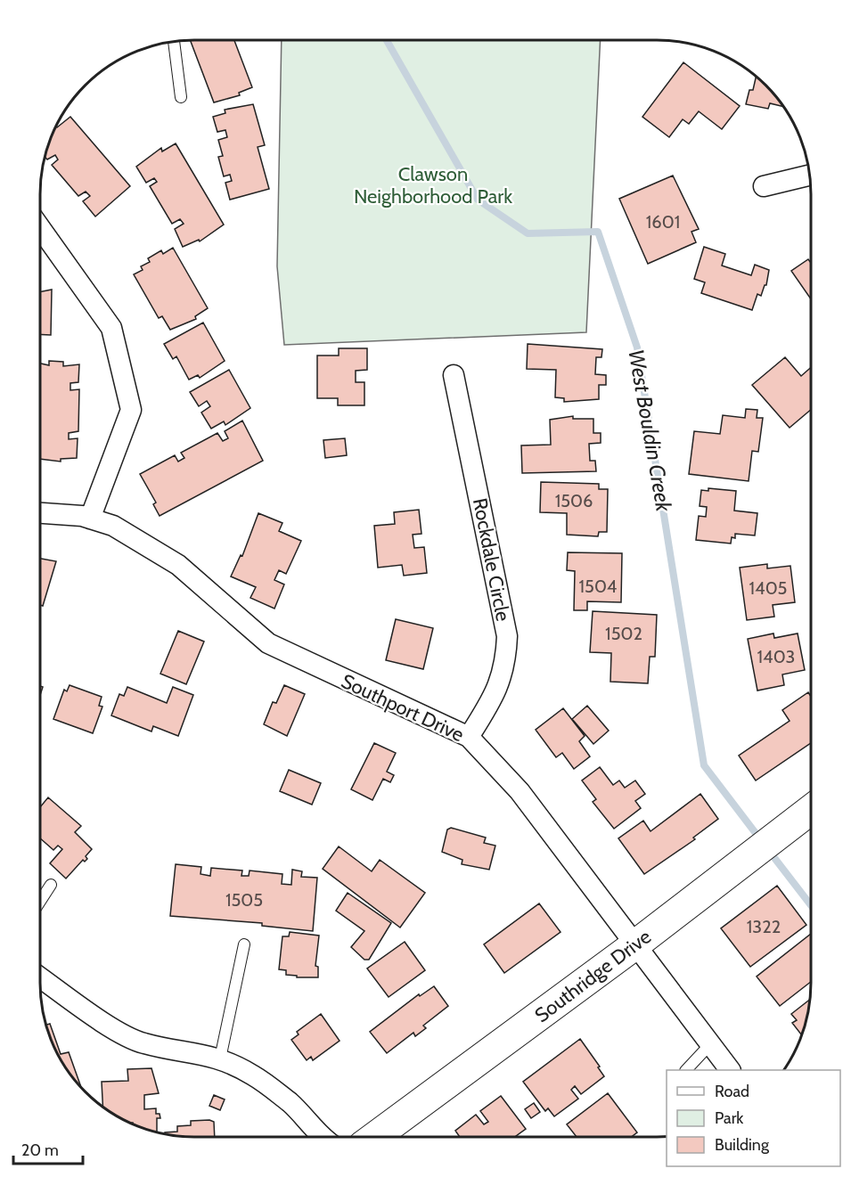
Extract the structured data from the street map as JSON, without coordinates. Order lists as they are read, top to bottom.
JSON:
{
  "streets": {
    "street": ["Rockdale Circle", "Southport Drive", "Southridge Drive"]
  },
  "crossings": [
    ["Rockdale Circle", "Southport Drive"],
    ["Southport Drive", "Southridge Drive"]
  ],
  "water": ["West Bouldin Creek"],
  "parks": ["Clawson Neighborhood Park"],
  "house_numbers": [
    "1601",
    "1506",
    "1504",
    "1405",
    "1502",
    "1403",
    "1505",
    "1322"
  ],
  "legend": ["Road", "Park", "Building"],
  "scale_bar": "20 m"
}
